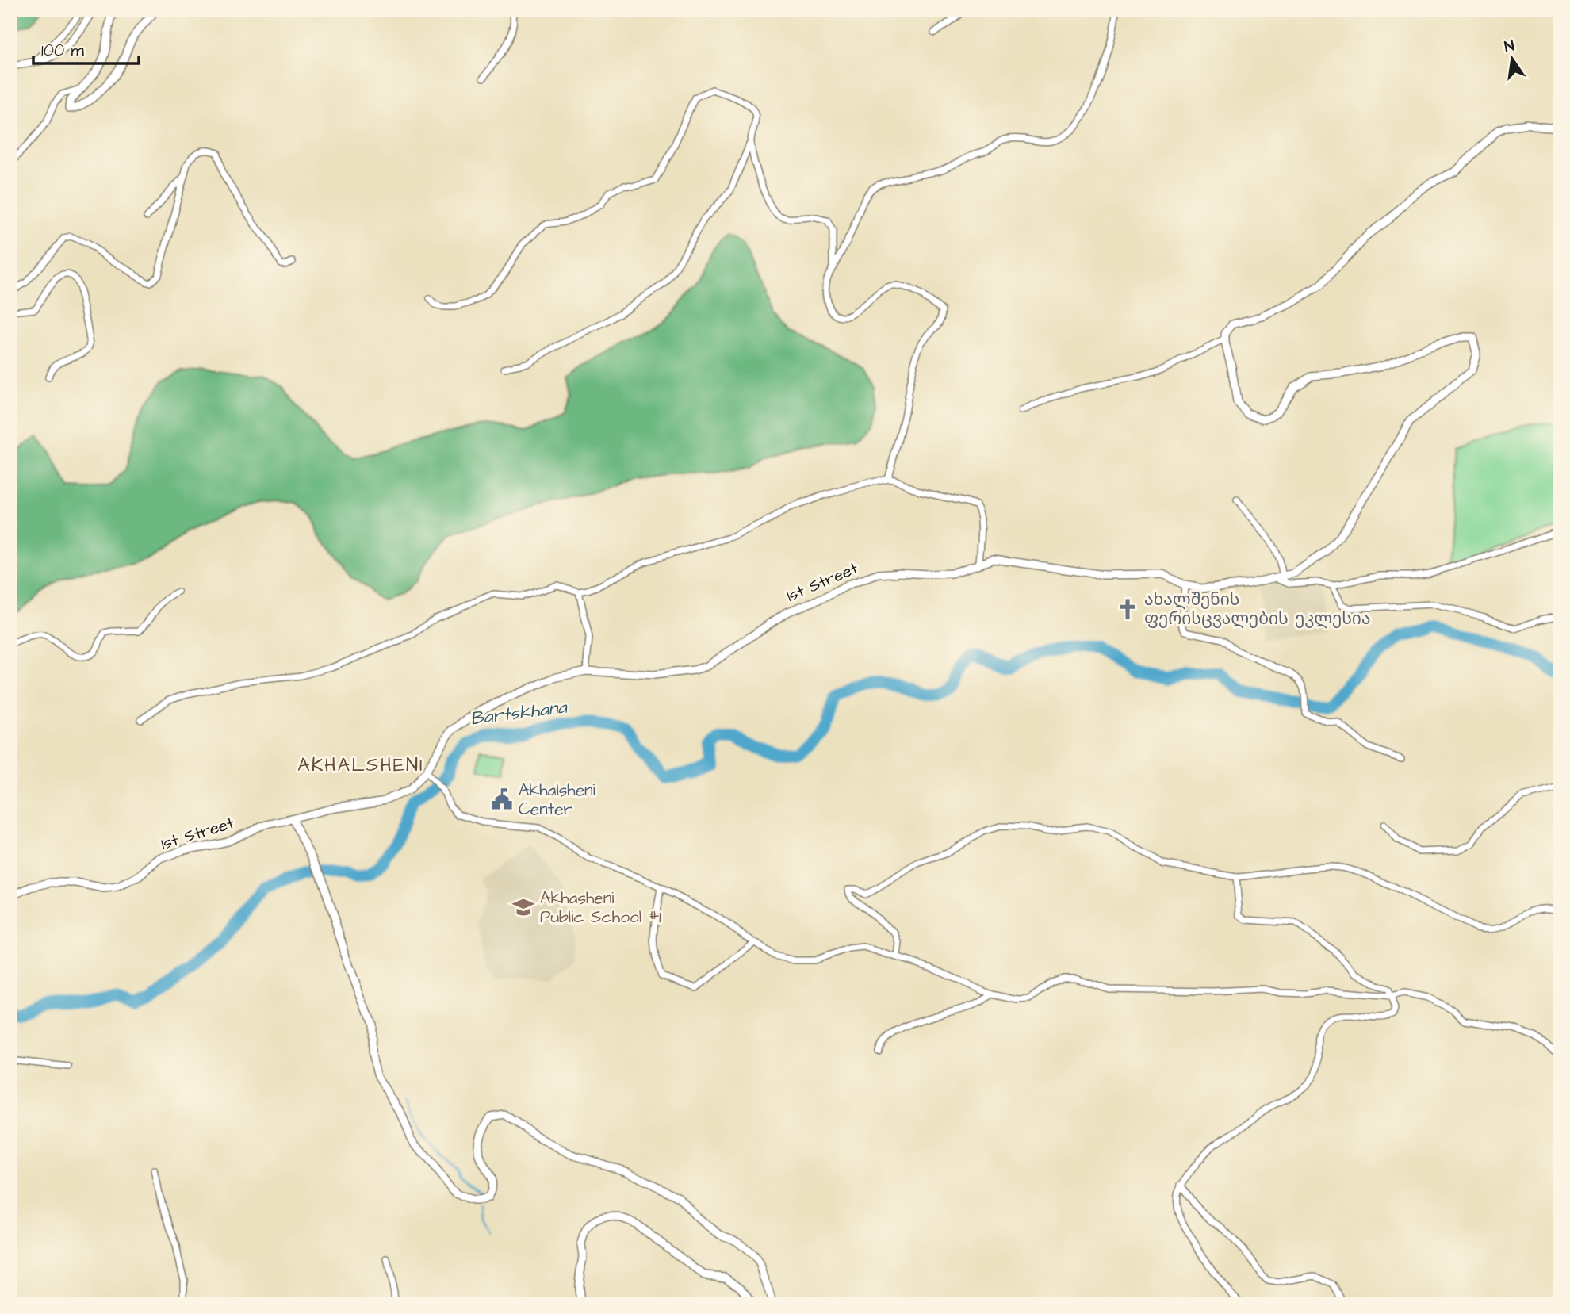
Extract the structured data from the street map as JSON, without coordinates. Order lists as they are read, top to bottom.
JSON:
{
  "streets": {
    "street": ["1st Street"]
  },
  "districts": ["AKHALSHENI"],
  "water": ["Bartskhana"],
  "places": {
    "church": ["ახალშენის ფერისცვალების ეკლესია"],
    "public building": ["Akhalsheni Center"],
    "school or university": ["Akhasheni Public School #1"]
  },
  "scale_bar": "100 m",
  "north": "top"
}
